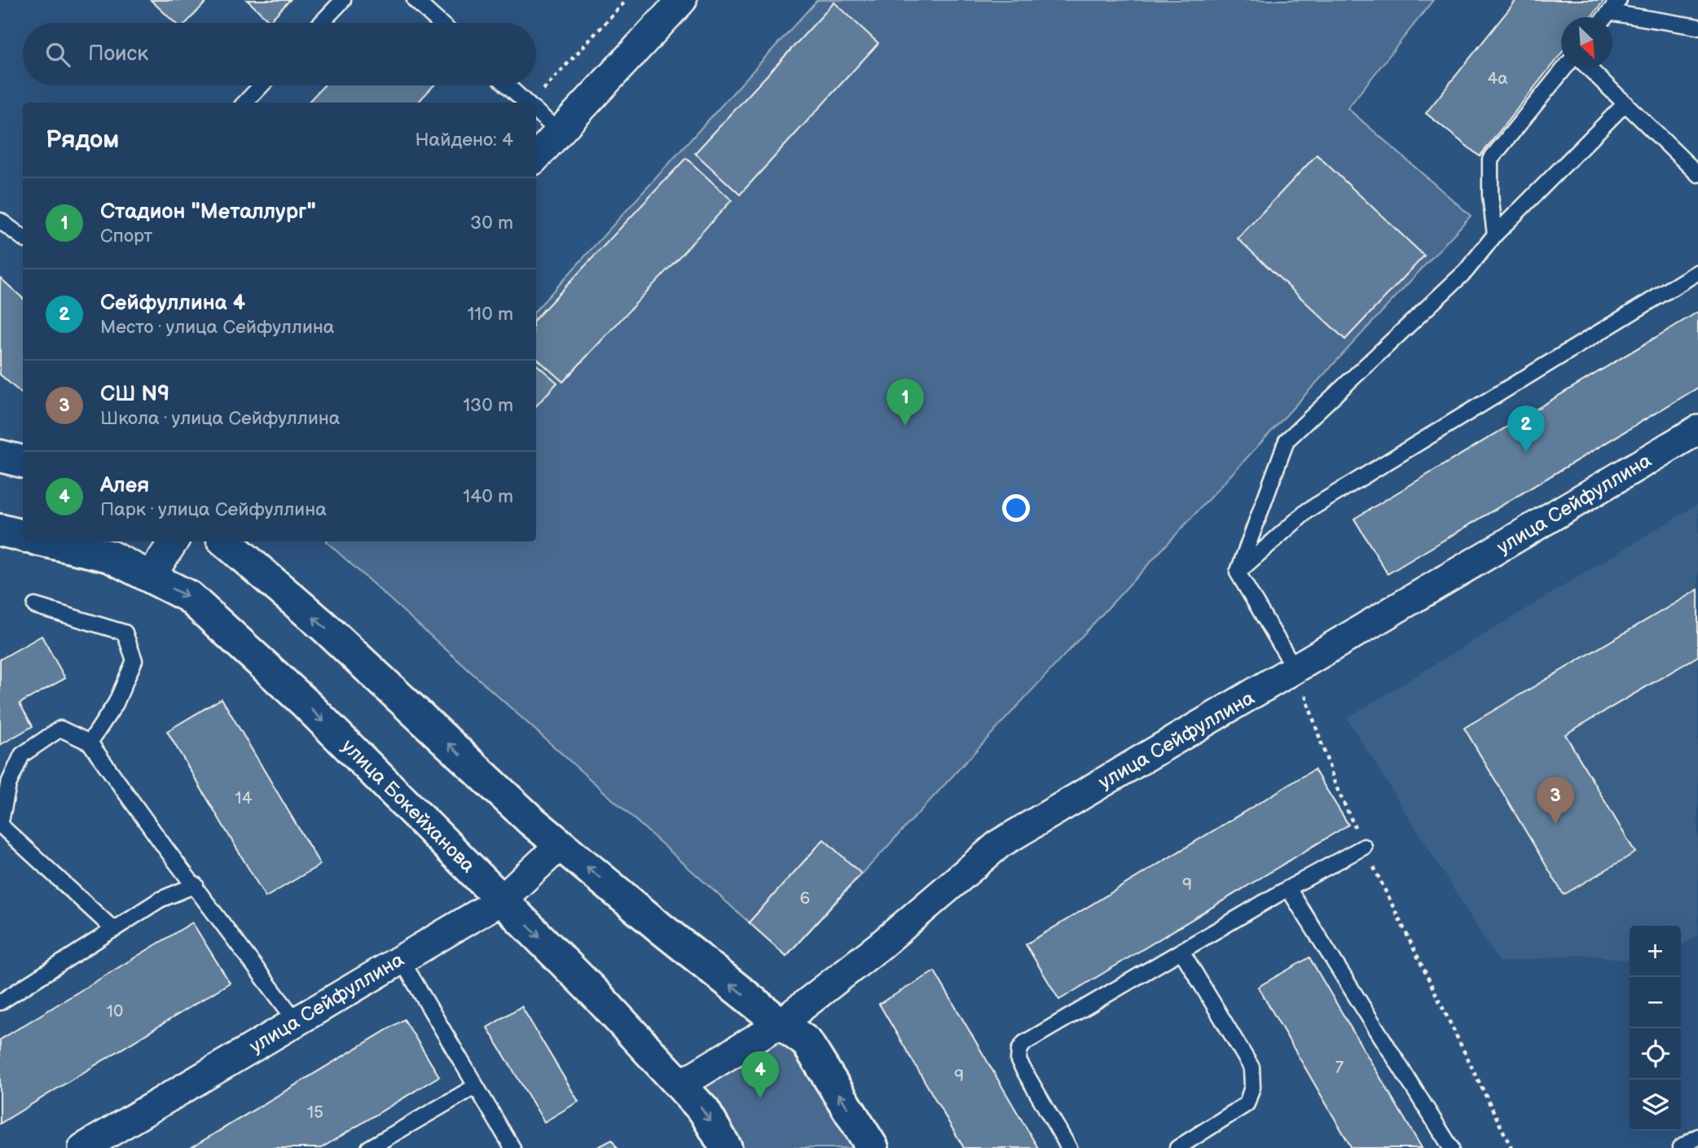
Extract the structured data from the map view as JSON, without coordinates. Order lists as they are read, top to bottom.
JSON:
{
  "streets": {
    "street": ["улица Сейфуллина", "улица Бокейханова"]
  },
  "crossings": [
    ["улица Сейфуллина", "улица Бокейханова"]
  ],
  "house_numbers": [
    "4а",
    "14",
    "9",
    "6",
    "10",
    "7",
    "9",
    "15"
  ],
  "north": "bottom right",
  "page": {
    "search": "Поиск",
    "heading": ["Рядом", "Найдено: 4"],
    "list": [
      {
        "mark": "1",
        "name": "Стадион \"Металлург\"",
        "note": "Спорт",
        "value": "30 m"
      },
      {
        "mark": "2",
        "name": "Сейфуллина 4",
        "note": "Место · улица Сейфуллина",
        "value": "110 m"
      },
      {
        "mark": "3",
        "name": "СШ N9",
        "note": "Школа · улица Сейфуллина",
        "value": "130 m"
      },
      {
        "mark": "4",
        "name": "Алея",
        "note": "Парк · улица Сейфуллина",
        "value": "140 m"
      }
    ],
    "pins": [
      "1",
      "2",
      "3",
      "4"
    ],
    "map_buttons": ["+", "−"]
  }
}
